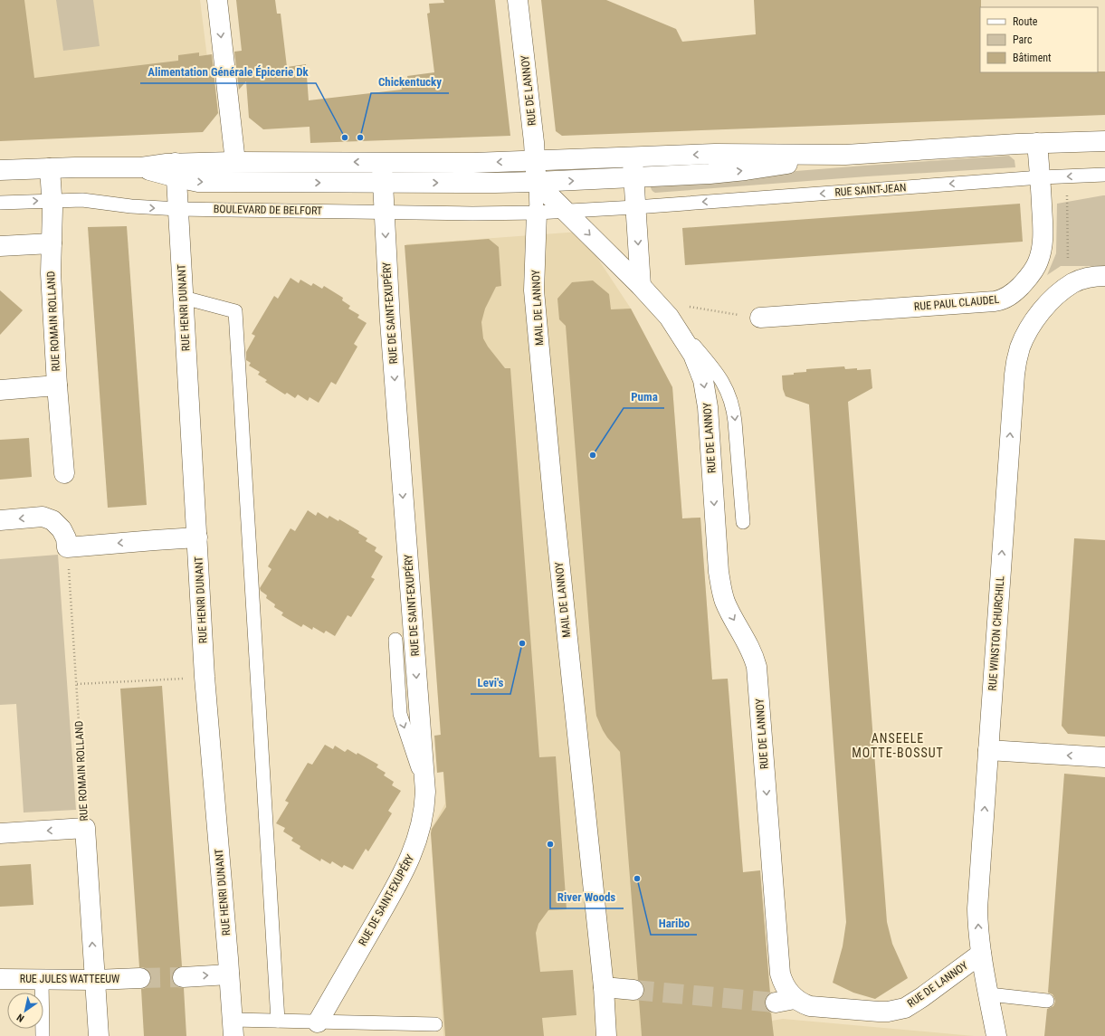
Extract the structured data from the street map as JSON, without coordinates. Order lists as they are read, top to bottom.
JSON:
{
  "streets": {
    "street": [
      "RUE DE LANNOY",
      "RUE PAUL CLAUDEL",
      "RUE HENRI DUNANT",
      "MAIL DE LANNOY",
      "RUE DE SAINT-EXUPÉRY",
      "RUE ROMAIN ROLLAND",
      "RUE WINSTON CHURCHILL",
      "RUE JULES WATTEEUW"
    ],
    "lane": ["RUE SAINT-JEAN", "BOULEVARD DE BELFORT"]
  },
  "crossings": [
    ["RUE DE LANNOY", "RUE SAINT-JEAN"],
    ["RUE DE LANNOY", "BOULEVARD DE BELFORT"],
    ["RUE DE LANNOY", "MAIL DE LANNOY"],
    ["RUE DE LANNOY", "RUE WINSTON CHURCHILL"],
    ["RUE SAINT-JEAN", "BOULEVARD DE BELFORT"],
    ["RUE SAINT-JEAN", "RUE PAUL CLAUDEL"],
    ["RUE SAINT-JEAN", "MAIL DE LANNOY"],
    ["BOULEVARD DE BELFORT", "RUE HENRI DUNANT"],
    ["BOULEVARD DE BELFORT", "MAIL DE LANNOY"],
    ["BOULEVARD DE BELFORT", "RUE DE SAINT-EXUPÉRY"],
    ["BOULEVARD DE BELFORT", "RUE ROMAIN ROLLAND"],
    ["RUE ROMAIN ROLLAND", "RUE JULES WATTEEUW"]
  ],
  "one_way": [
    "RUE DE LANNOY",
    "RUE SAINT-JEAN",
    "RUE DE SAINT-EXUPÉRY",
    "RUE WINSTON CHURCHILL"
  ],
  "districts": ["ANSEELE MOTTE-BOSSUT"],
  "places": [
    "Alimentation Générale Épicerie Dk",
    "Chickentucky",
    "Puma",
    "Levi's",
    "River Woods",
    "Haribo"
  ],
  "legend": ["Route", "Parc", "Bâtiment"],
  "north": "bottom left"
}
